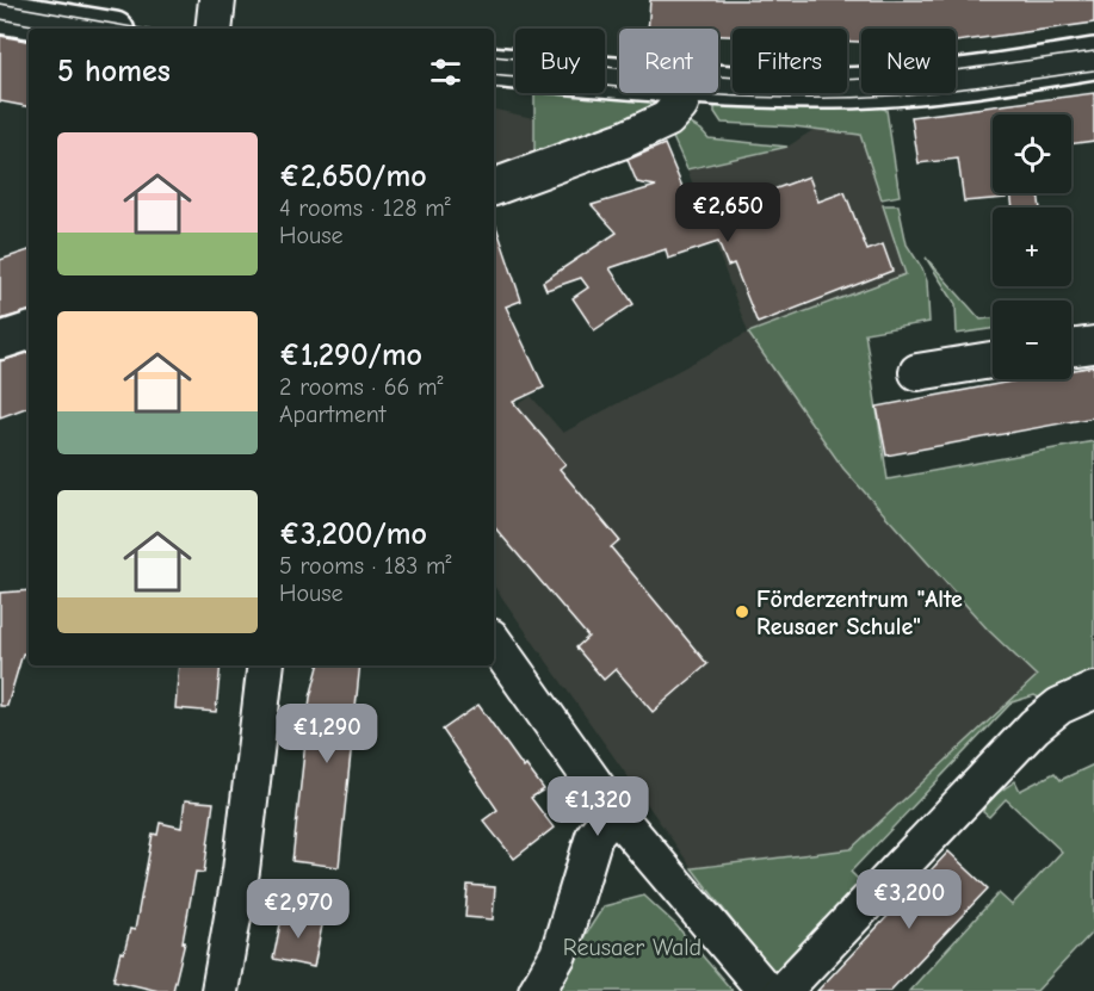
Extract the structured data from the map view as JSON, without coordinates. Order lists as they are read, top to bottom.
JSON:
{
  "parks": ["Reusaer Wald"],
  "places": ["Förderzentrum \"Alte Reusaer Schule\""],
  "page": {
    "chip": [
      "Buy",
      "Rent",
      "Filters",
      "New"
    ],
    "heading": "5 homes",
    "map_buttons": ["+", "−"],
    "list": [
      {
        "name": "€2,650/mo",
        "note": "4 rooms · 128 m² · House"
      },
      {
        "name": "€1,290/mo",
        "note": "2 rooms · 66 m² · Apartment"
      },
      {
        "name": "€3,200/mo",
        "note": "5 rooms · 183 m² · House"
      }
    ],
    "price": [
      "€2,650",
      "€1,290",
      "€1,320",
      "€3,200",
      "€2,970"
    ]
  }
}
